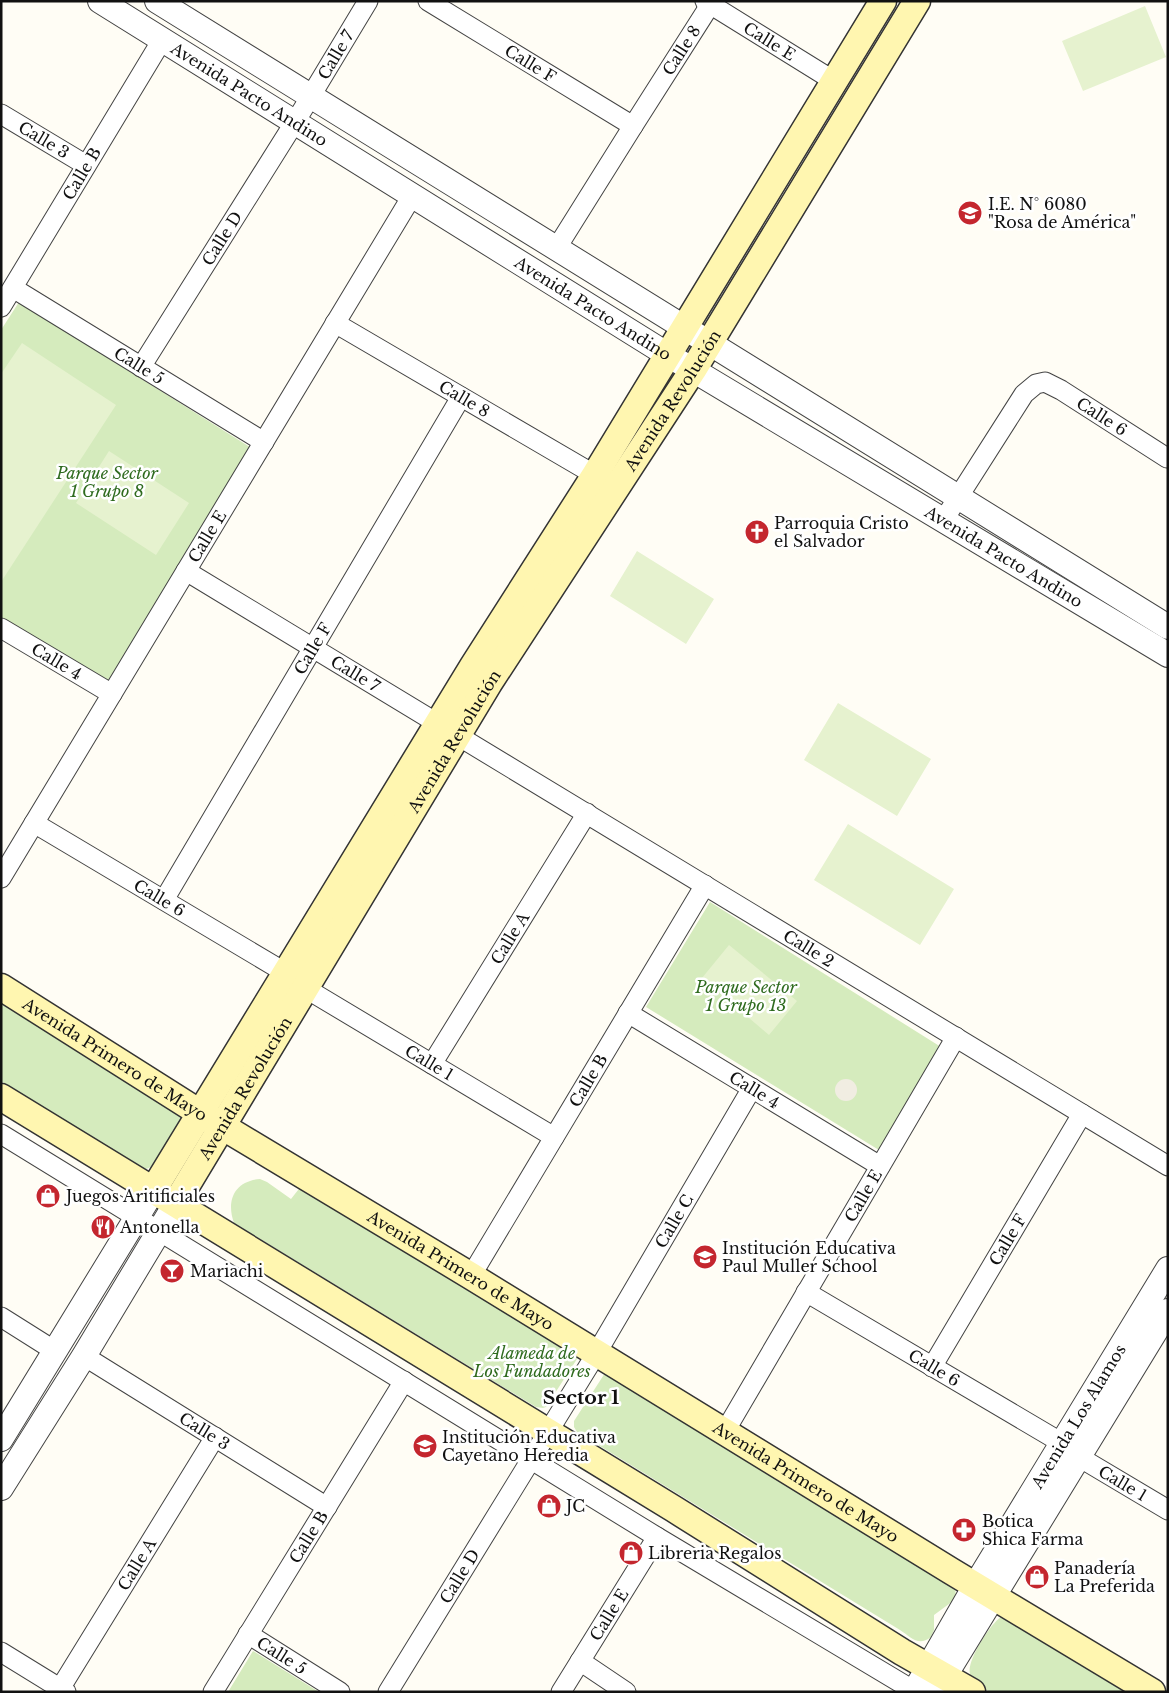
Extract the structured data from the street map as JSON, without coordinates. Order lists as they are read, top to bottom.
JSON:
{
  "streets": {
    "main road": ["Avenida Revolución", "Avenida Primero de Mayo"],
    "street": [
      "Calle E",
      "Calle 8",
      "Calle 7",
      "Calle F",
      "Avenida Pacto Andino",
      "Calle 3",
      "Calle B",
      "Calle D",
      "Calle 5",
      "Calle 6",
      "Calle 4",
      "Calle A",
      "Calle 2",
      "Calle 1",
      "Calle C",
      "Avenida Los Alamos"
    ]
  },
  "crossings": [
    ["Calle E", "Calle 8"],
    ["Calle E", "Calle 7"],
    ["Calle E", "Avenida Pacto Andino"],
    ["Calle E", "Calle 5"],
    ["Calle E", "Avenida Revolución"],
    ["Calle E", "Calle 6"],
    ["Calle E", "Calle 4"],
    ["Calle E", "Calle 2"],
    ["Calle E", "Avenida Primero de Mayo"],
    ["Calle 8", "Calle F"],
    ["Calle 8", "Avenida Pacto Andino"],
    ["Calle 8", "Avenida Revolución"],
    ["Calle 7", "Calle F"],
    ["Calle 7", "Avenida Pacto Andino"],
    ["Calle 7", "Calle D"],
    ["Calle 7", "Avenida Revolución"],
    ["Calle 7", "Calle 2"],
    ["Calle F", "Calle 6"],
    ["Calle F", "Calle 2"],
    ["Avenida Pacto Andino", "Calle B"],
    ["Avenida Pacto Andino", "Calle D"],
    ["Avenida Pacto Andino", "Avenida Revolución"],
    ["Avenida Pacto Andino", "Calle 6"],
    ["Calle 3", "Calle B"],
    ["Calle 3", "Avenida Revolución"],
    ["Calle 3", "Calle A"],
    ["Calle B", "Calle 5"],
    ["Calle B", "Calle 4"],
    ["Calle B", "Calle 2"],
    ["Calle B", "Avenida Primero de Mayo"],
    ["Calle B", "Calle 1"],
    ["Calle D", "Calle 5"],
    ["Calle D", "Calle C"],
    ["Avenida Revolución", "Calle 6"],
    ["Avenida Revolución", "Calle 2"],
    ["Avenida Revolución", "Avenida Primero de Mayo"],
    ["Avenida Revolución", "Calle 1"],
    ["Calle 6", "Calle 1"],
    ["Calle 6", "Avenida Los Alamos"],
    ["Calle 4", "Calle C"],
    ["Calle A", "Calle 2"],
    ["Calle A", "Calle 1"],
    ["Avenida Primero de Mayo", "Calle C"],
    ["Avenida Primero de Mayo", "Avenida Los Alamos"],
    ["Calle 1", "Avenida Los Alamos"]
  ],
  "districts": ["Sector 1"],
  "parks": ["Parque Sector 1 Grupo 8", "Parque Sector 1 Grupo 13", "Alameda de Los Fundadores"],
  "places": {
    "school or university": ["I.E. N° 6080 \"Rosa de América\"", "Institución Educativa Paul Muller School", "Institución Educativa Cayetano Heredia"],
    "church": ["Parroquia Cristo el Salvador"],
    "shop": [
      "Juegos Aritificiales",
      "JC",
      "Libreria Regalos",
      "Panadería La Preferida"
    ],
    "restaurant": ["Antonella"],
    "bar": ["Mariachi"],
    "pharmacy": ["Botica Shica Farma"]
  }
}
